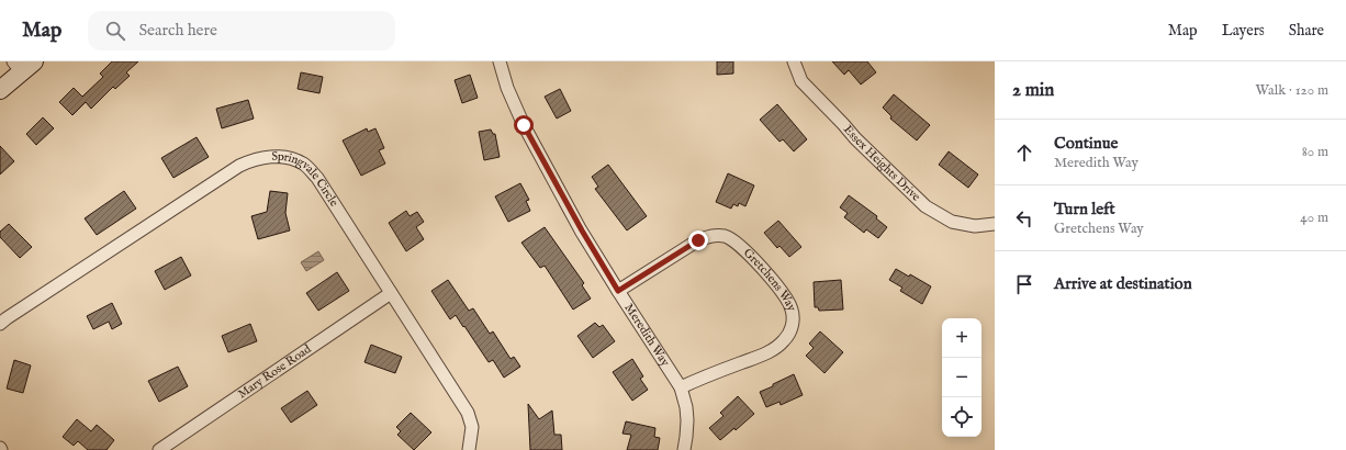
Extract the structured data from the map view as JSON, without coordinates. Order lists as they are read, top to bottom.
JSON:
{
  "streets": {
    "street": [
      "Essex Heights Drive",
      "Springvale Circle",
      "Gretchens Way",
      "Meredith Way",
      "Mary Rose Road"
    ]
  },
  "crossings": [
    ["Springvale Circle", "Mary Rose Road"],
    ["Gretchens Way", "Meredith Way"]
  ],
  "page": {
    "header": "Map",
    "search": "Search here",
    "nav": ["Map", "Layers", "Share"],
    "heading": ["2 min", "Walk · 120 m"],
    "list": [
      ["Continue", "Meredith Way", "80 m"],
      ["Turn left", "Gretchens Way", "40 m"],
      "Arrive at destination"
    ],
    "map_buttons": ["+", "−"]
  }
}
